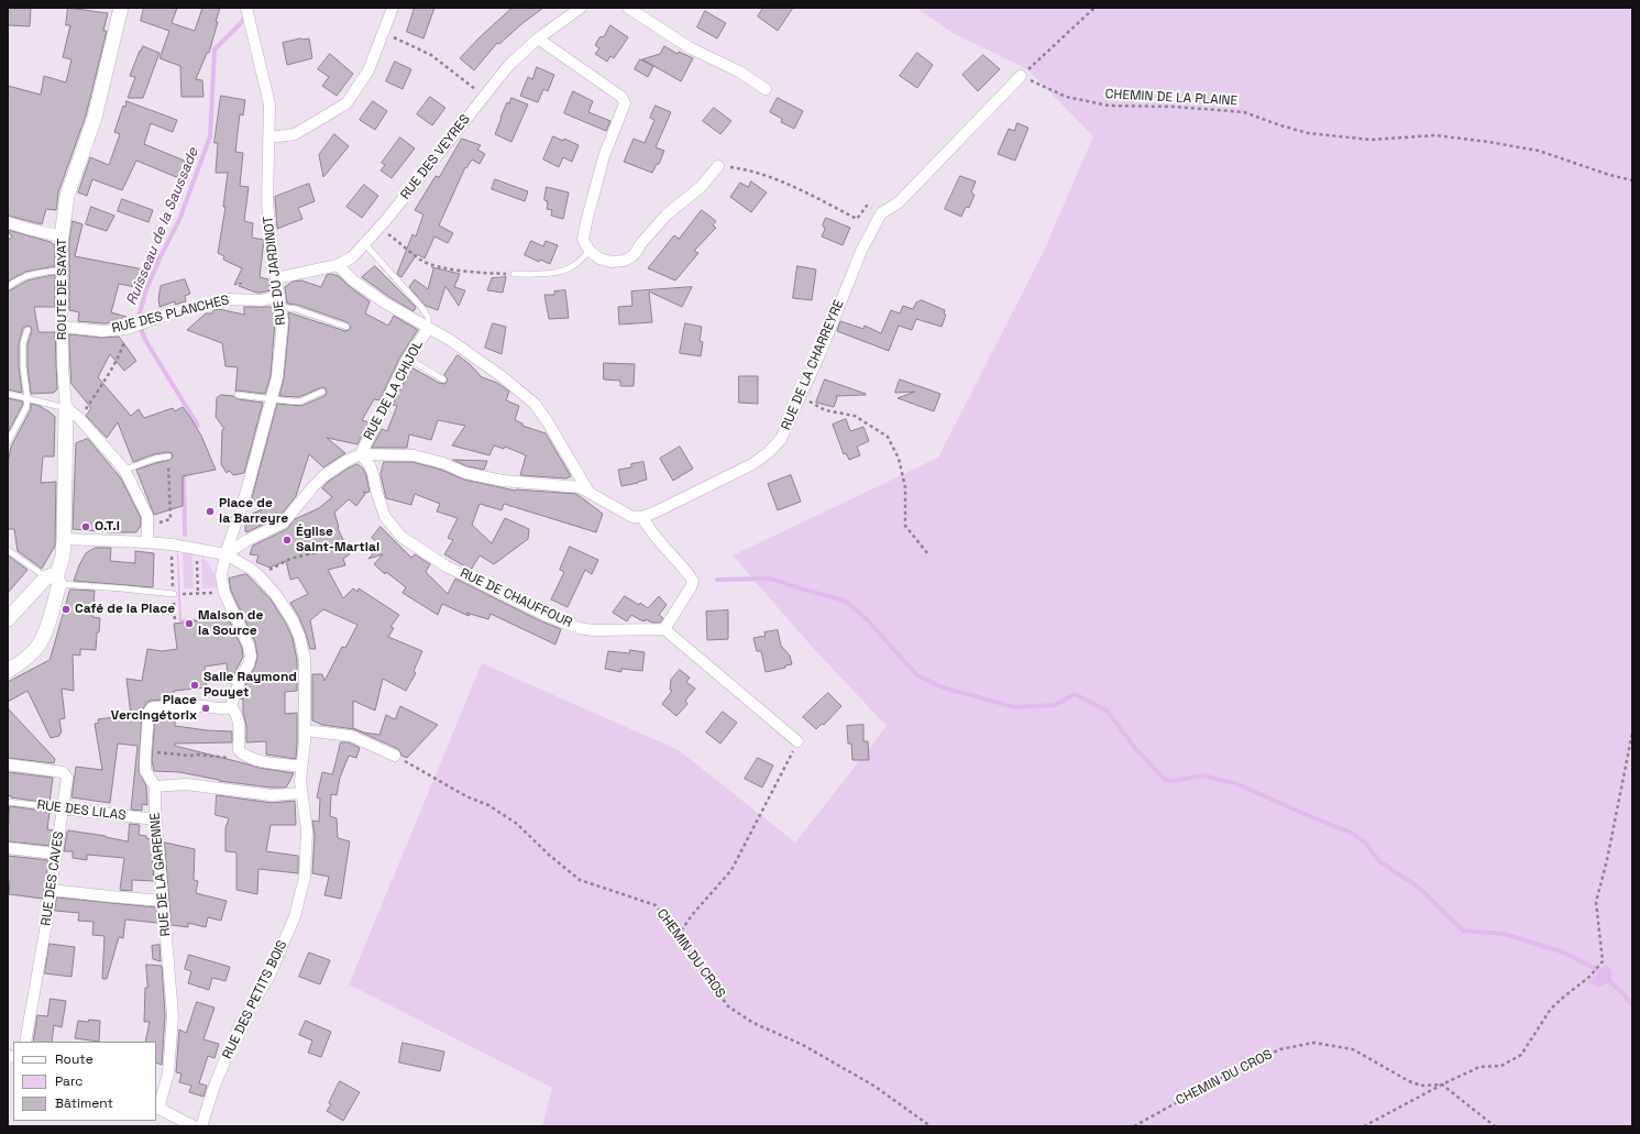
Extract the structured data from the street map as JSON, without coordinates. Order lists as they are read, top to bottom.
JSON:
{
  "streets": {
    "street": [
      "RUE DES VEYRES",
      "RUE DU JARDINOT",
      "ROUTE DE SAYAT",
      "RUE DES PLANCHES",
      "RUE DE LA CHARREYRE",
      "RUE DE LA CHIJOL",
      "RUE DE CHAUFFOUR",
      "RUE DES LILAS",
      "RUE DE LA GARENNE",
      "RUE DES CAVES",
      "RUE DES PETITS BOIS"
    ],
    "path": ["CHEMIN DE LA PLAINE", "CHEMIN DU CROS"]
  },
  "crossings": [
    ["CHEMIN DE LA PLAINE", "RUE DE LA CHARREYRE"],
    ["RUE DES VEYRES", "RUE DU JARDINOT"],
    ["RUE DU JARDINOT", "RUE DES PLANCHES"],
    ["RUE DU JARDINOT", "RUE DES PETITS BOIS"],
    ["ROUTE DE SAYAT", "RUE DES PLANCHES"],
    ["RUE DE LA CHIJOL", "RUE DE CHAUFFOUR"],
    ["RUE DES LILAS", "RUE DE LA GARENNE"],
    ["RUE DES LILAS", "RUE DES CAVES"]
  ],
  "water": ["Ruisseau de la Saussade"],
  "places": [
    "Place de la Barreyre",
    "O.T.I",
    "Église Saint-Martial",
    "Café de la Place",
    "Maison de la Source",
    "Salle Raymond Pouyet",
    "Place Vercingétorix"
  ],
  "legend": ["Route", "Parc", "Bâtiment"]
}
